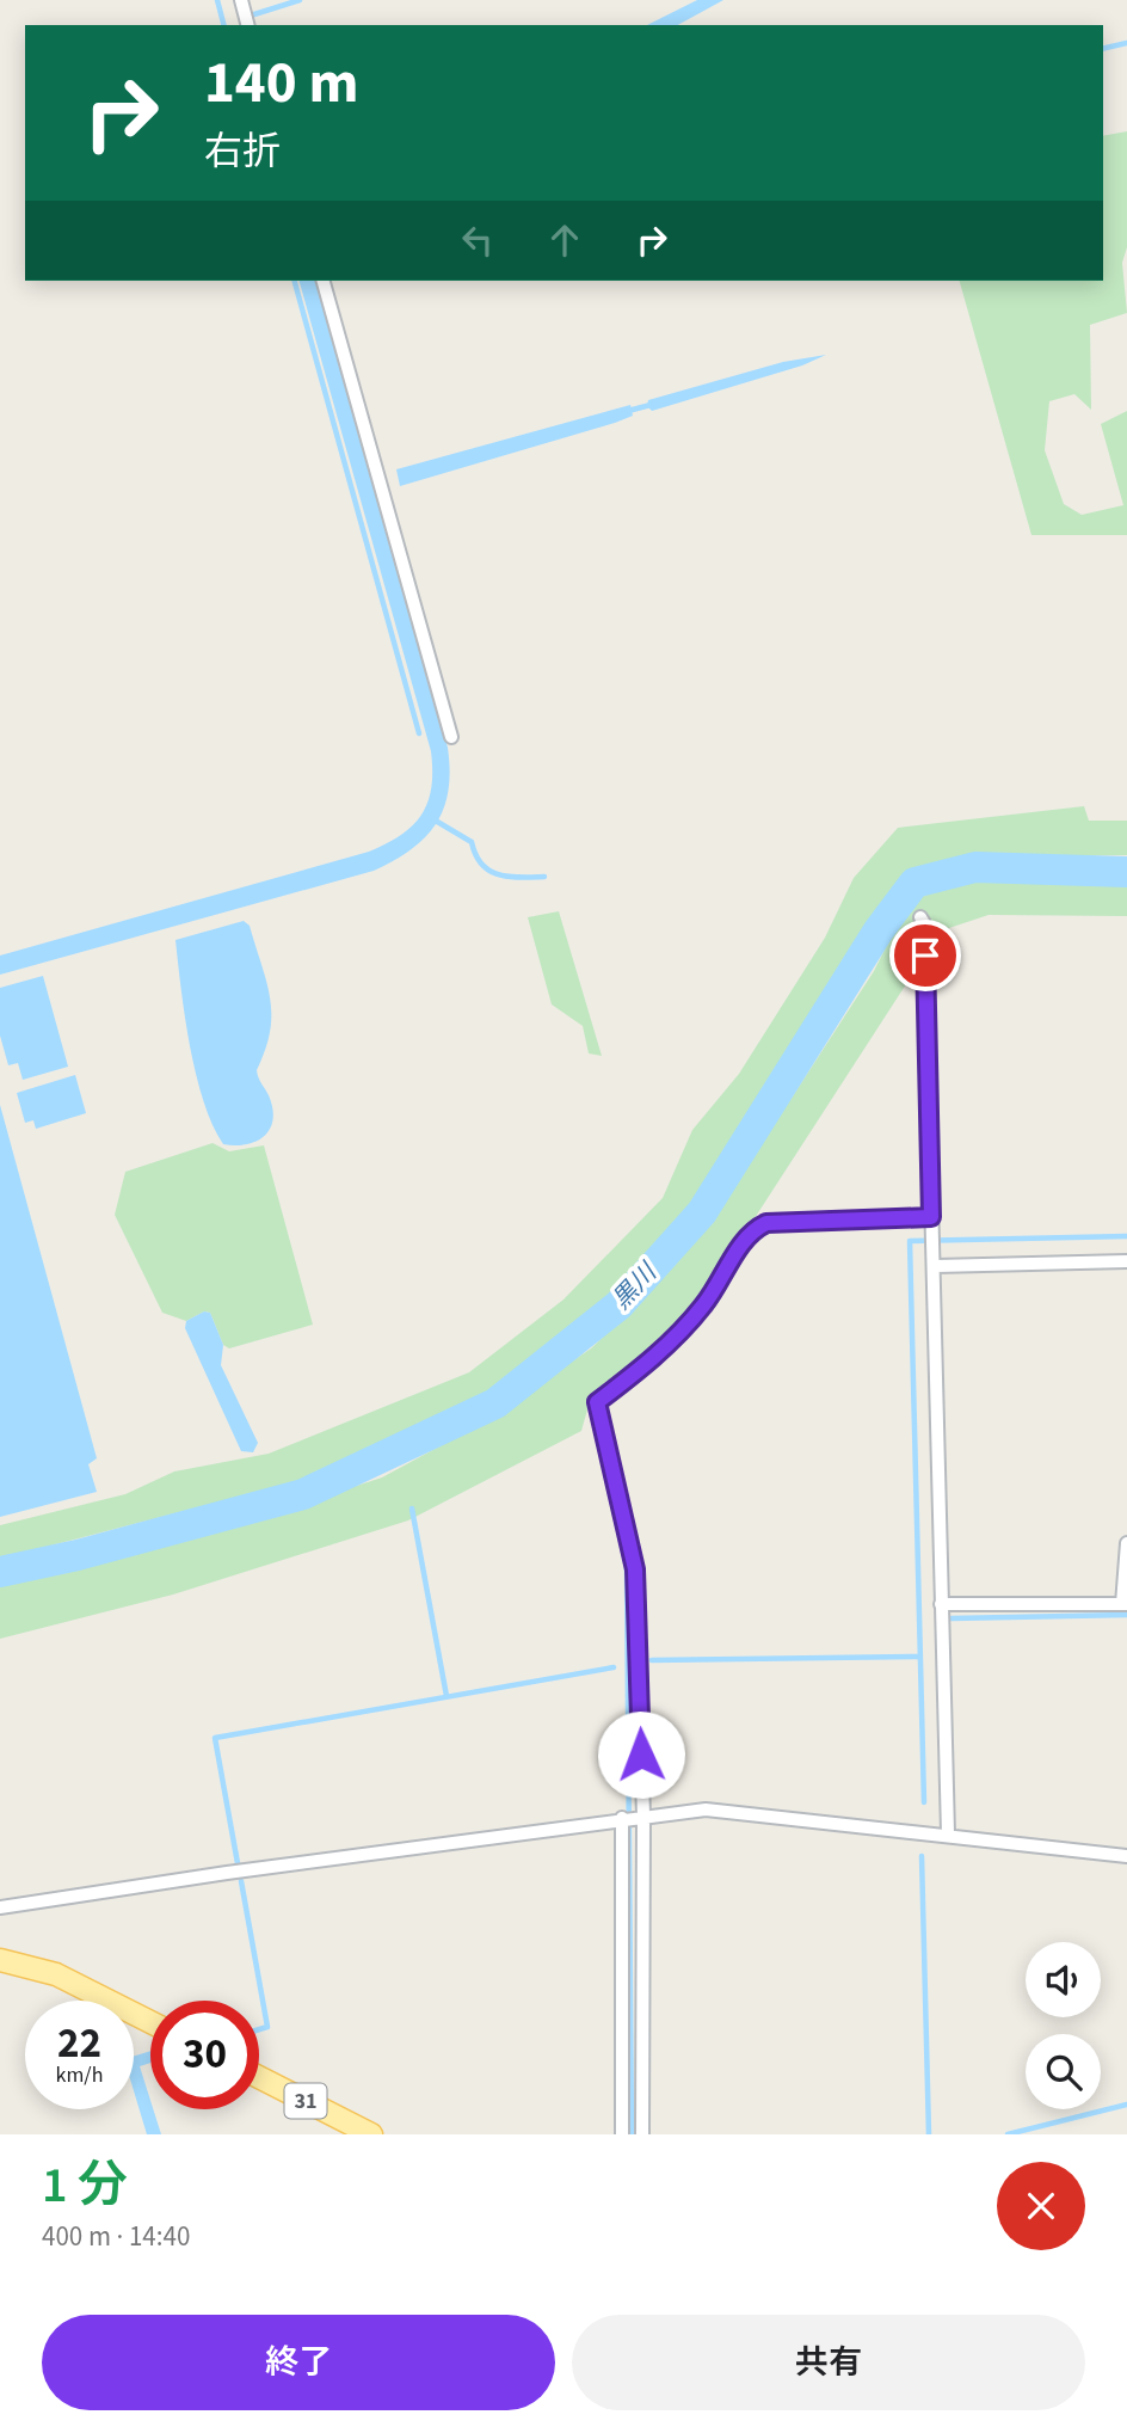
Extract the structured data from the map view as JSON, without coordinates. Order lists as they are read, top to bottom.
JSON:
{
  "streets": {
    "main road": ["31"]
  },
  "water": ["黒川"],
  "page": {
    "turn": ["140 m", "右折"],
    "speed": "22 km/h",
    "limit": "30",
    "heading": ["1 分", "400 m · 14:40"],
    "buttons": ["終了", "共有"]
  }
}
